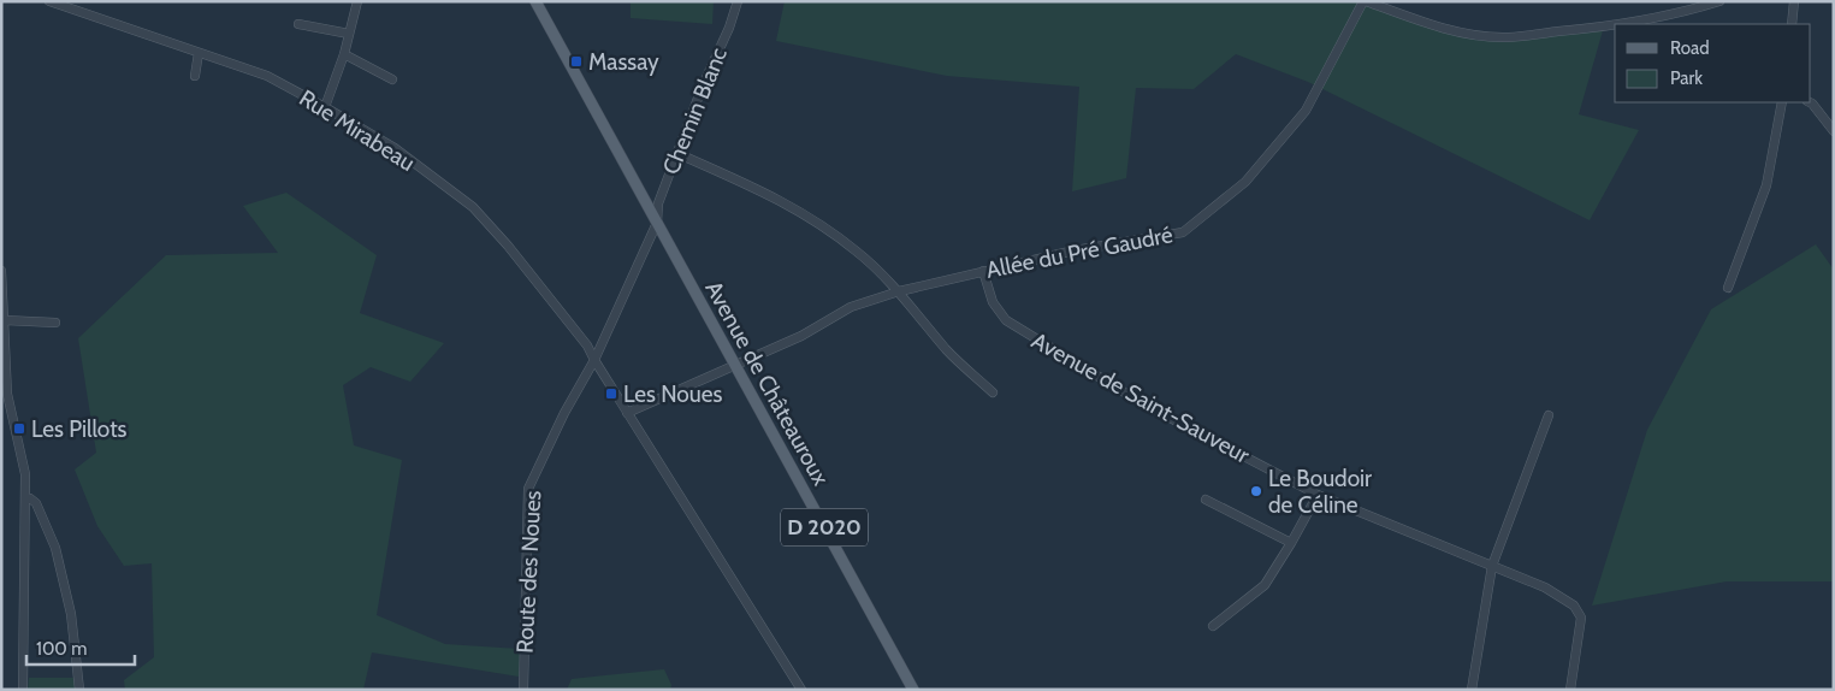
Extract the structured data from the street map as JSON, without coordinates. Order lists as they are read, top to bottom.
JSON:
{
  "streets": {
    "main road": ["Avenue de Châteauroux", "D 2020"],
    "street": [
      "Chemin Blanc",
      "Rue Mirabeau",
      "Allée du Pré Gaudré",
      "Avenue de Saint-Sauveur",
      "Route des Noues"
    ]
  },
  "crossings": [
    ["Chemin Blanc", "Rue Mirabeau"],
    ["Chemin Blanc", "Avenue de Châteauroux"],
    ["Chemin Blanc", "D 2020"],
    ["Chemin Blanc", "Route des Noues"],
    ["Rue Mirabeau", "Allée du Pré Gaudré"],
    ["Rue Mirabeau", "Route des Noues"],
    ["Allée du Pré Gaudré", "Avenue de Châteauroux"],
    ["Allée du Pré Gaudré", "Avenue de Saint-Sauveur"],
    ["Avenue de Châteauroux", "D 2020"]
  ],
  "places": {
    "transit": ["Massay", "Les Noues", "Les Pillots"],
    "other": ["Le Boudoir de Céline"]
  },
  "legend": ["Road", "Park"],
  "scale_bar": "100 m"
}
